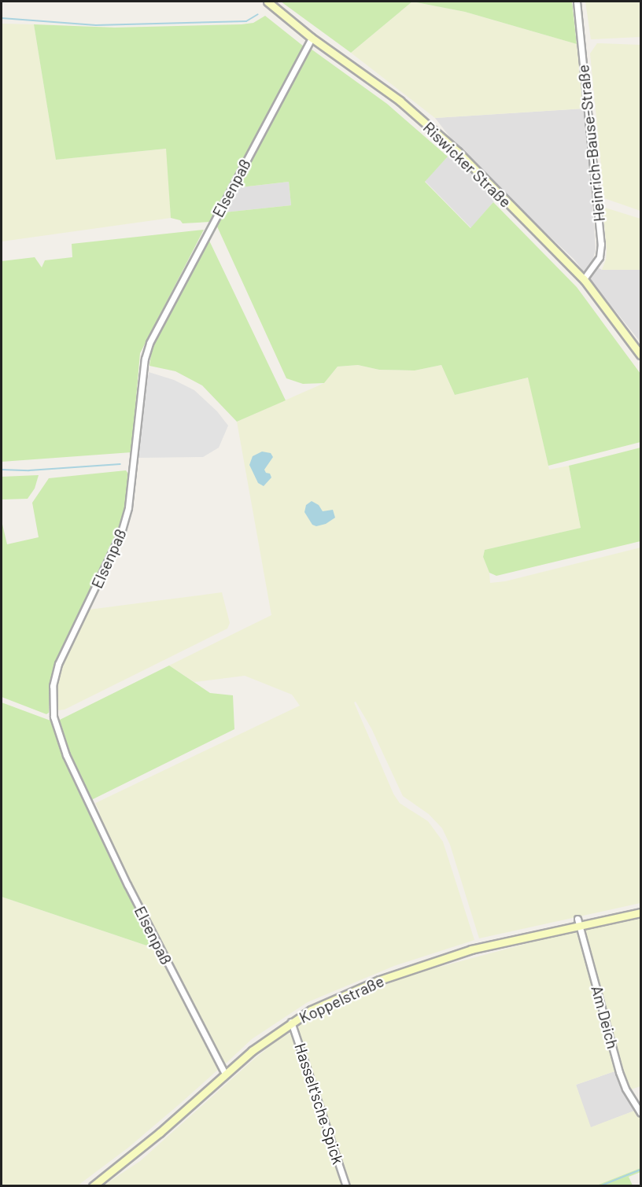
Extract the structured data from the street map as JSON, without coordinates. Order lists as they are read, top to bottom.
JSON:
{
  "streets": {
    "street": [
      "Heinrich-Bause-Straße",
      "Riswicker Straße",
      "Elsenpaß",
      "Koppelstraße",
      "Am Deich",
      "Hasselt'sche Spick"
    ]
  },
  "crossings": [
    ["Heinrich-Bause-Straße", "Riswicker Straße"],
    ["Riswicker Straße", "Elsenpaß"],
    ["Elsenpaß", "Koppelstraße"],
    ["Koppelstraße", "Am Deich"],
    ["Koppelstraße", "Hasselt'sche Spick"]
  ]
}
